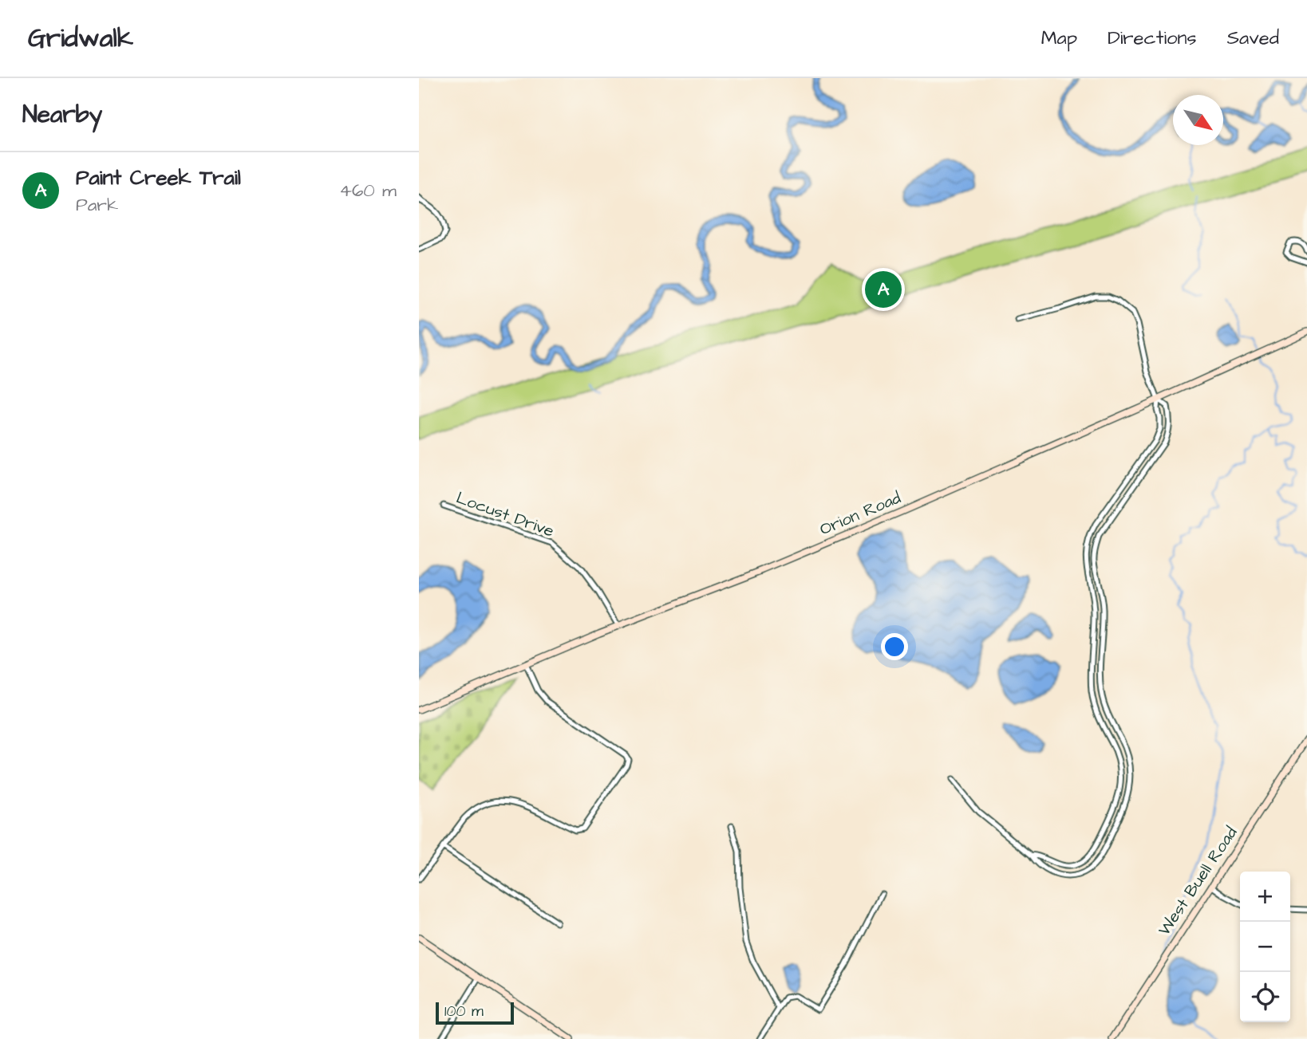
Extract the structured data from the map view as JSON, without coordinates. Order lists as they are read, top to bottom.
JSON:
{
  "streets": {
    "main road": ["Orion Road", "West Buell Road"],
    "street": ["Locust Drive"]
  },
  "crossings": [
    ["Orion Road", "Locust Drive"]
  ],
  "scale_bar": "100 m",
  "north": "bottom right",
  "page": {
    "header": "Gridwalk",
    "nav": ["Map", "Directions", "Saved"],
    "heading": "Nearby",
    "list": [
      {
        "mark": "A",
        "name": "Paint Creek Trail",
        "note": "Park",
        "value": "460 m"
      }
    ],
    "pins": "A",
    "map_buttons": ["+", "−"],
    "scale": "100 m"
  }
}
